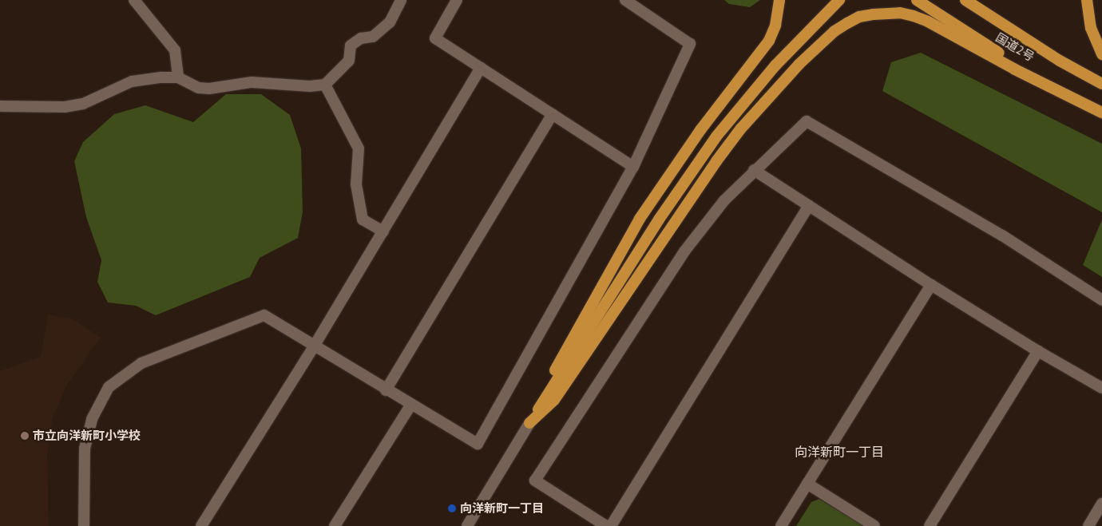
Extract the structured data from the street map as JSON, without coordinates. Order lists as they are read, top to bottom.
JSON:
{
  "streets": {
    "highway": ["国道2号"]
  },
  "districts": ["向洋新町一丁目"],
  "places": ["市立向洋新町小学校", "向洋新町一丁目"]
}
